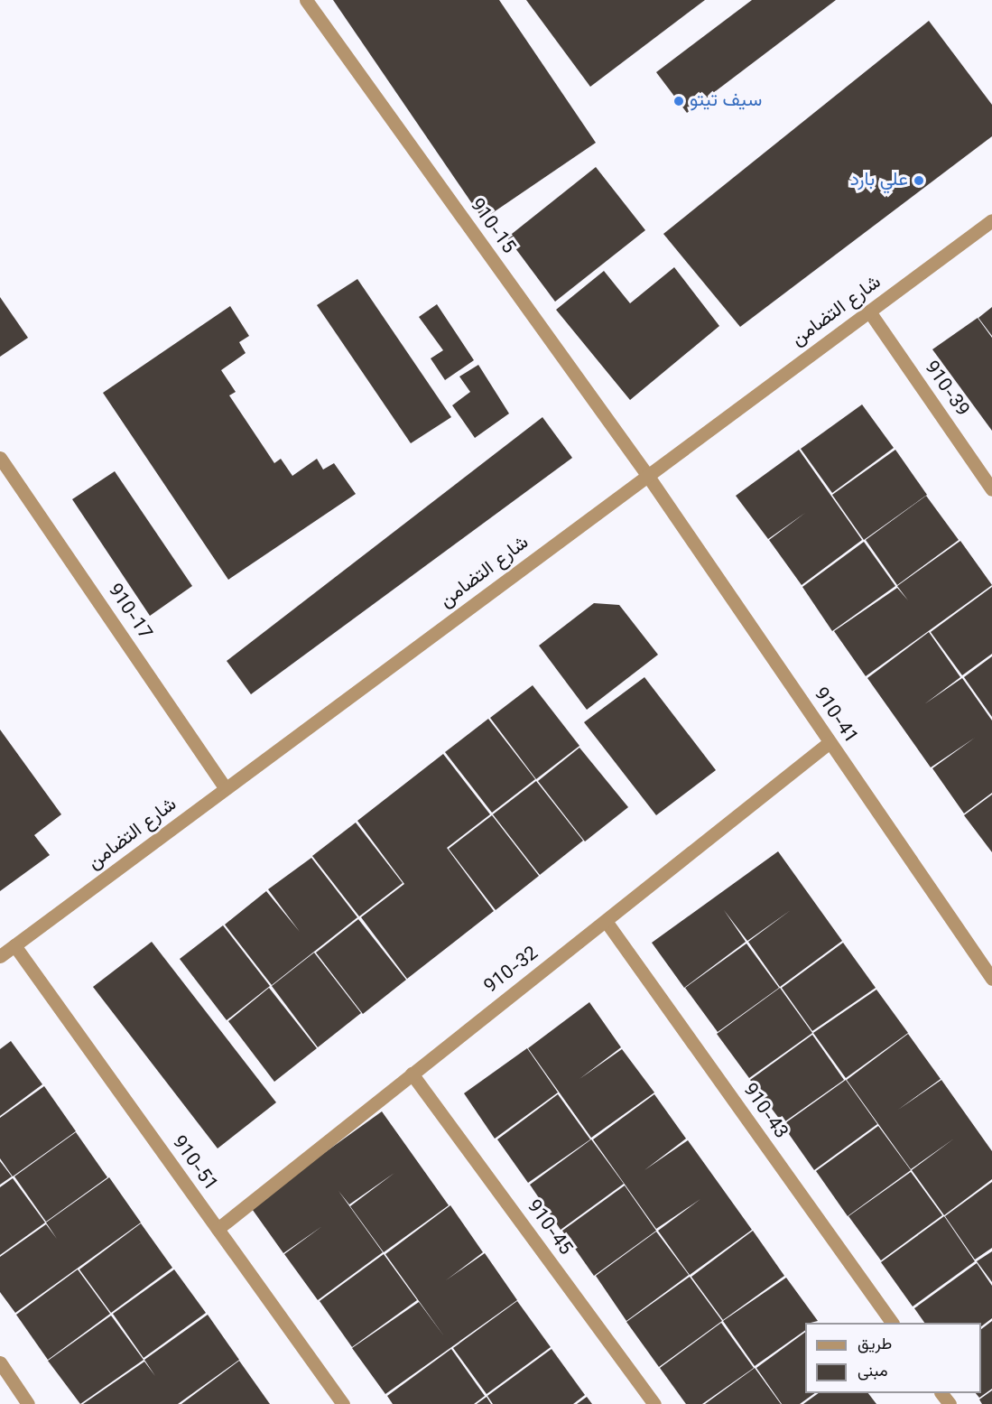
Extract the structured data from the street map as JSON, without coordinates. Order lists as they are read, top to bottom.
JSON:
{
  "streets": {
    "street": [
      "910-15",
      "شارع التضامن",
      "910-39",
      "910-17",
      "910-41",
      "910-32",
      "910-43",
      "910-51",
      "910-45"
    ]
  },
  "crossings": [
    ["910-15", "شارع التضامن"],
    ["910-15", "910-41"],
    ["شارع التضامن", "910-39"],
    ["شارع التضامن", "910-17"],
    ["شارع التضامن", "910-41"],
    ["شارع التضامن", "910-51"],
    ["910-41", "910-32"],
    ["910-32", "910-43"],
    ["910-32", "910-51"],
    ["910-32", "910-45"]
  ],
  "places": ["سيف تيتو", "علي بارد"],
  "legend": ["طريق", "مبنى"]
}
